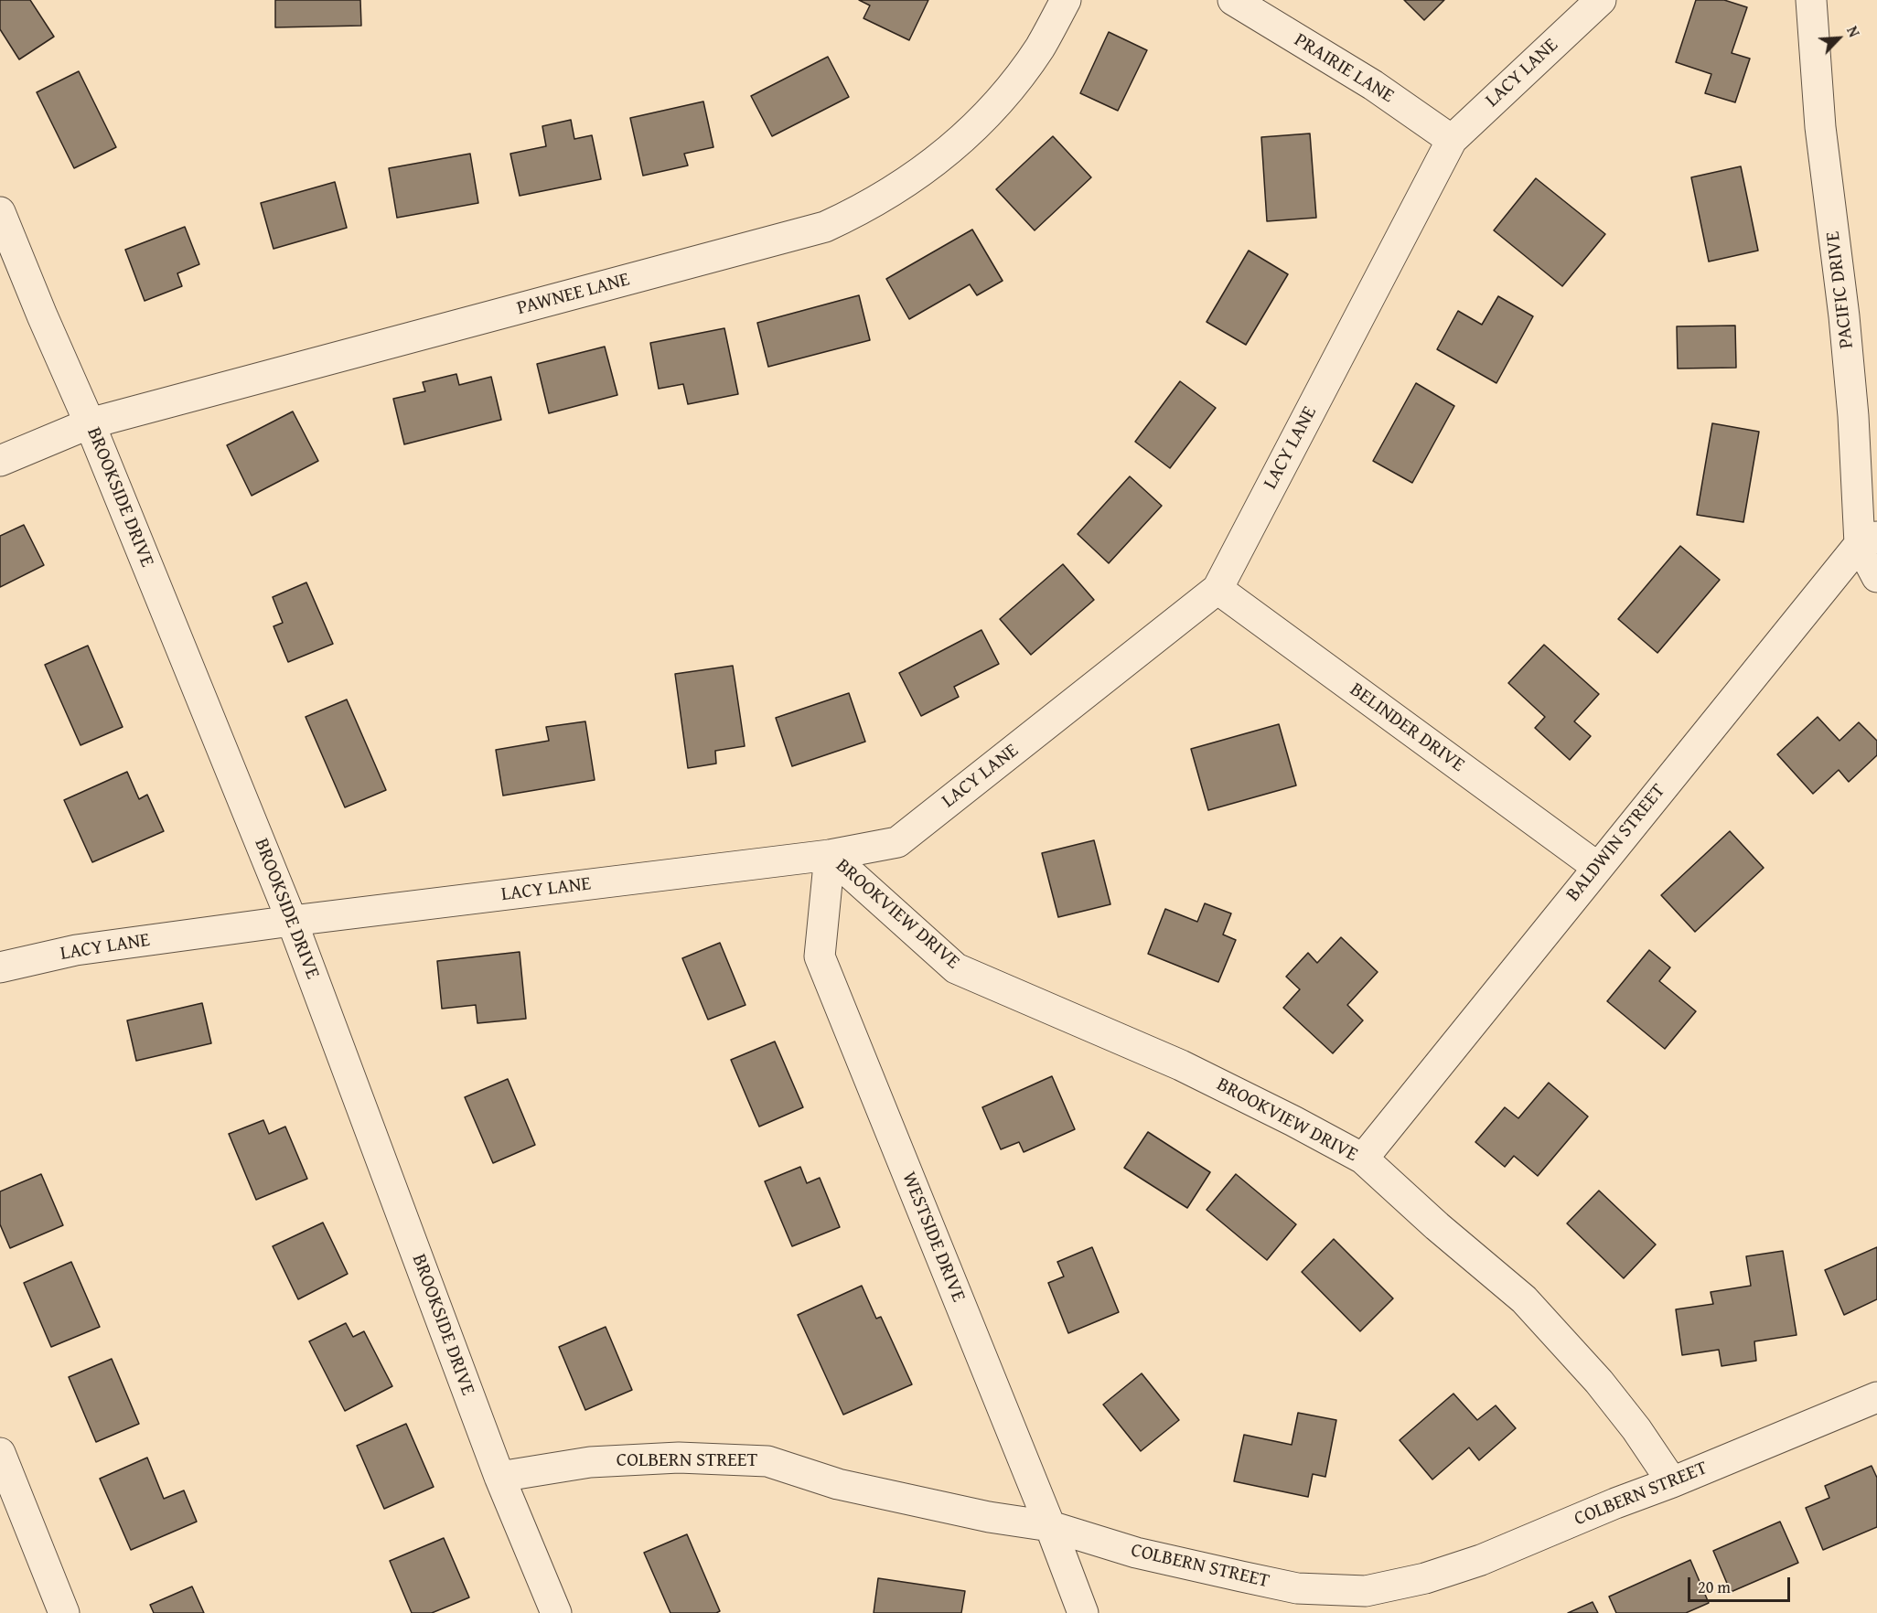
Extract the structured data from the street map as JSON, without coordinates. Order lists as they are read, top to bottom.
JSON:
{
  "streets": {
    "street": [
      "PRAIRIE LANE",
      "LACY LANE",
      "PACIFIC DRIVE",
      "PAWNEE LANE",
      "BROOKSIDE DRIVE",
      "BELINDER DRIVE",
      "BALDWIN STREET",
      "BROOKVIEW DRIVE",
      "WESTSIDE DRIVE",
      "COLBERN STREET"
    ]
  },
  "crossings": [
    ["PRAIRIE LANE", "LACY LANE"],
    ["LACY LANE", "BROOKSIDE DRIVE"],
    ["LACY LANE", "BELINDER DRIVE"],
    ["LACY LANE", "BROOKVIEW DRIVE"],
    ["LACY LANE", "WESTSIDE DRIVE"],
    ["PACIFIC DRIVE", "BALDWIN STREET"],
    ["PAWNEE LANE", "BROOKSIDE DRIVE"],
    ["BROOKSIDE DRIVE", "COLBERN STREET"],
    ["BELINDER DRIVE", "BALDWIN STREET"],
    ["BALDWIN STREET", "BROOKVIEW DRIVE"],
    ["BROOKVIEW DRIVE", "WESTSIDE DRIVE"],
    ["BROOKVIEW DRIVE", "COLBERN STREET"],
    ["WESTSIDE DRIVE", "COLBERN STREET"]
  ],
  "scale_bar": "20 m",
  "north": "top right"
}
